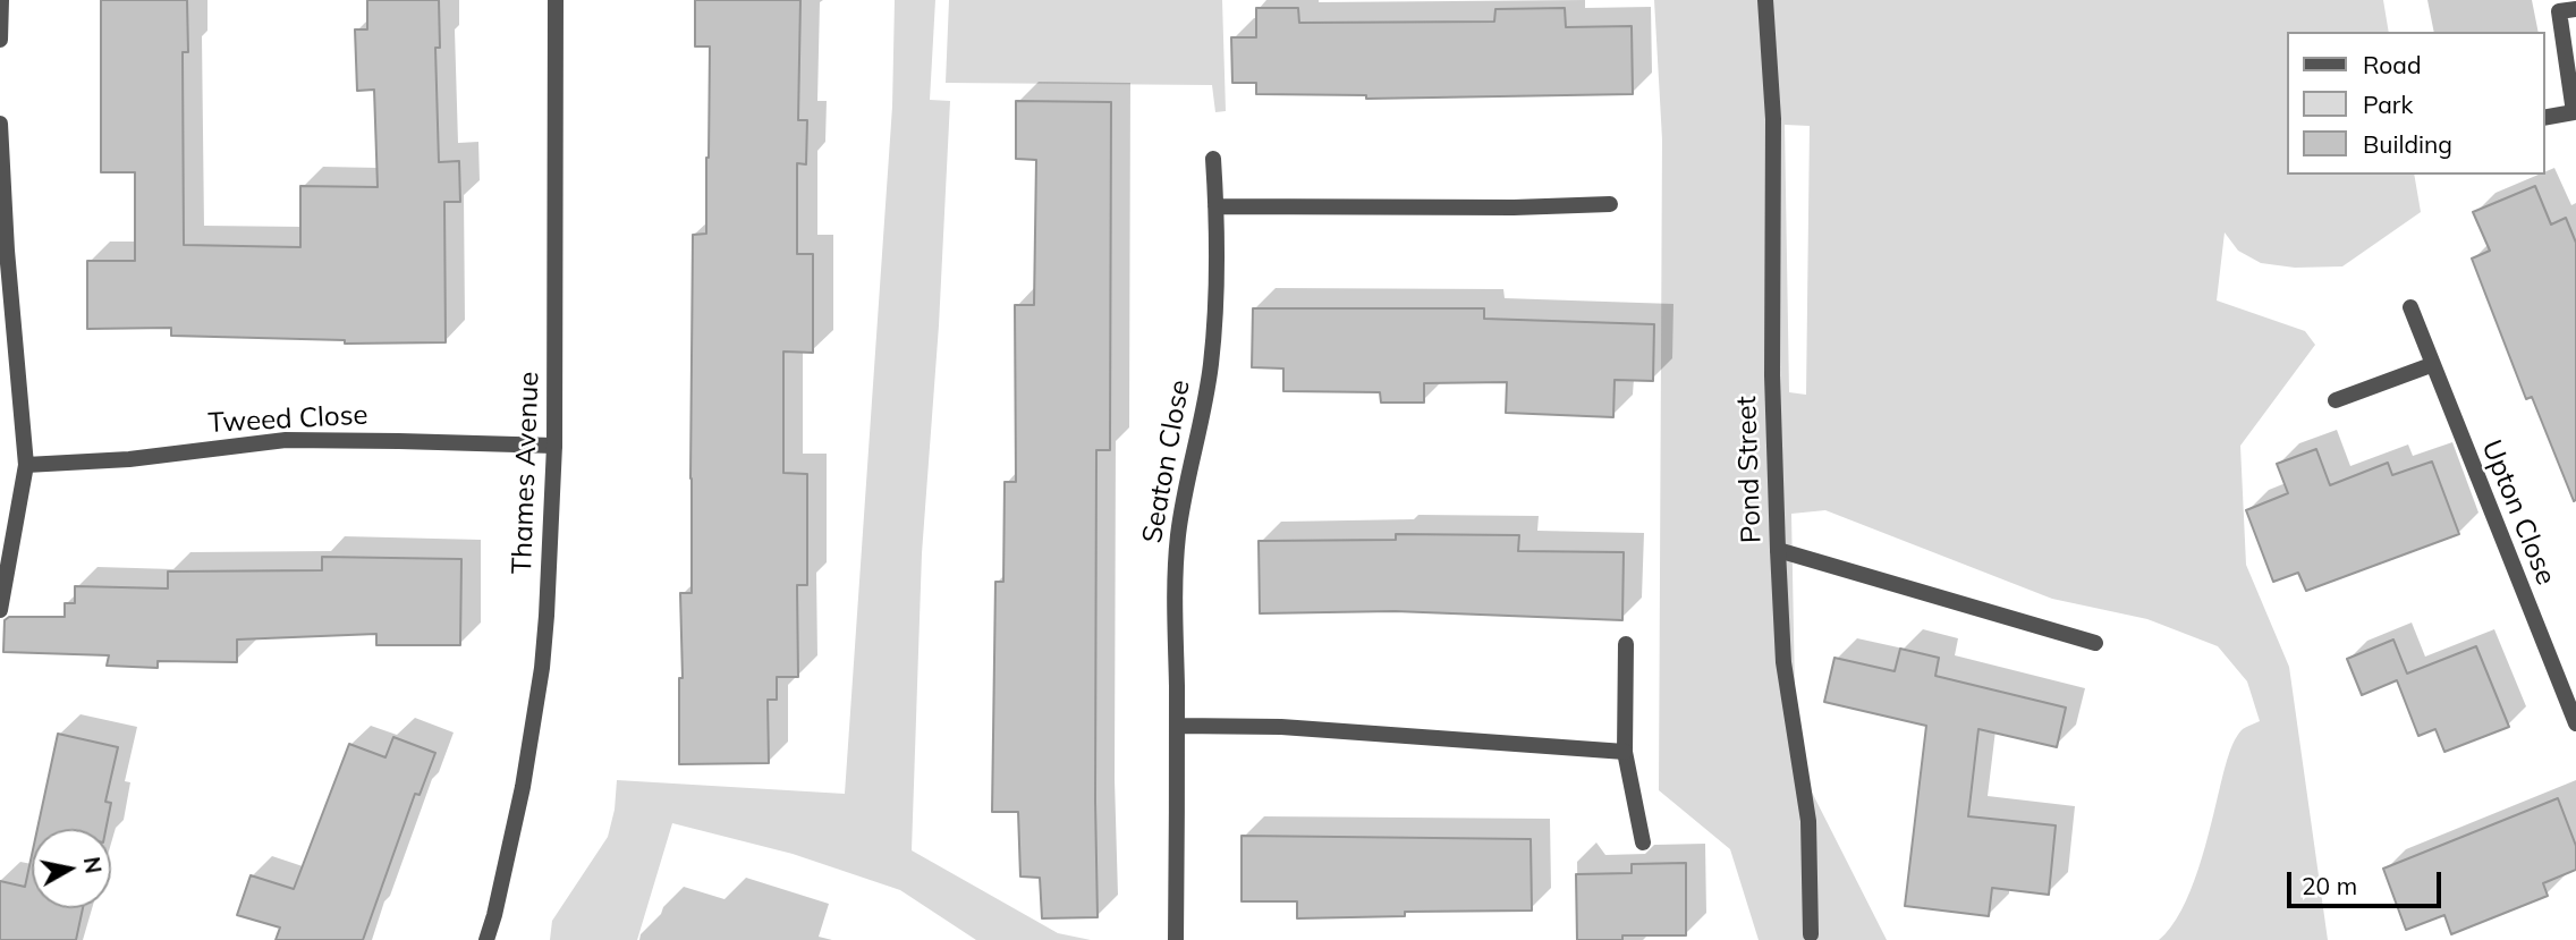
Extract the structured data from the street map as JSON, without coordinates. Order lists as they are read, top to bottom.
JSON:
{
  "streets": {
    "street": [
      "Tweed Close",
      "Seaton Close",
      "Pond Street",
      "Thames Avenue",
      "Upton Close"
    ]
  },
  "crossings": [
    ["Tweed Close", "Thames Avenue"]
  ],
  "legend": ["Road", "Park", "Building"],
  "scale_bar": "20 m",
  "north": "right"
}
